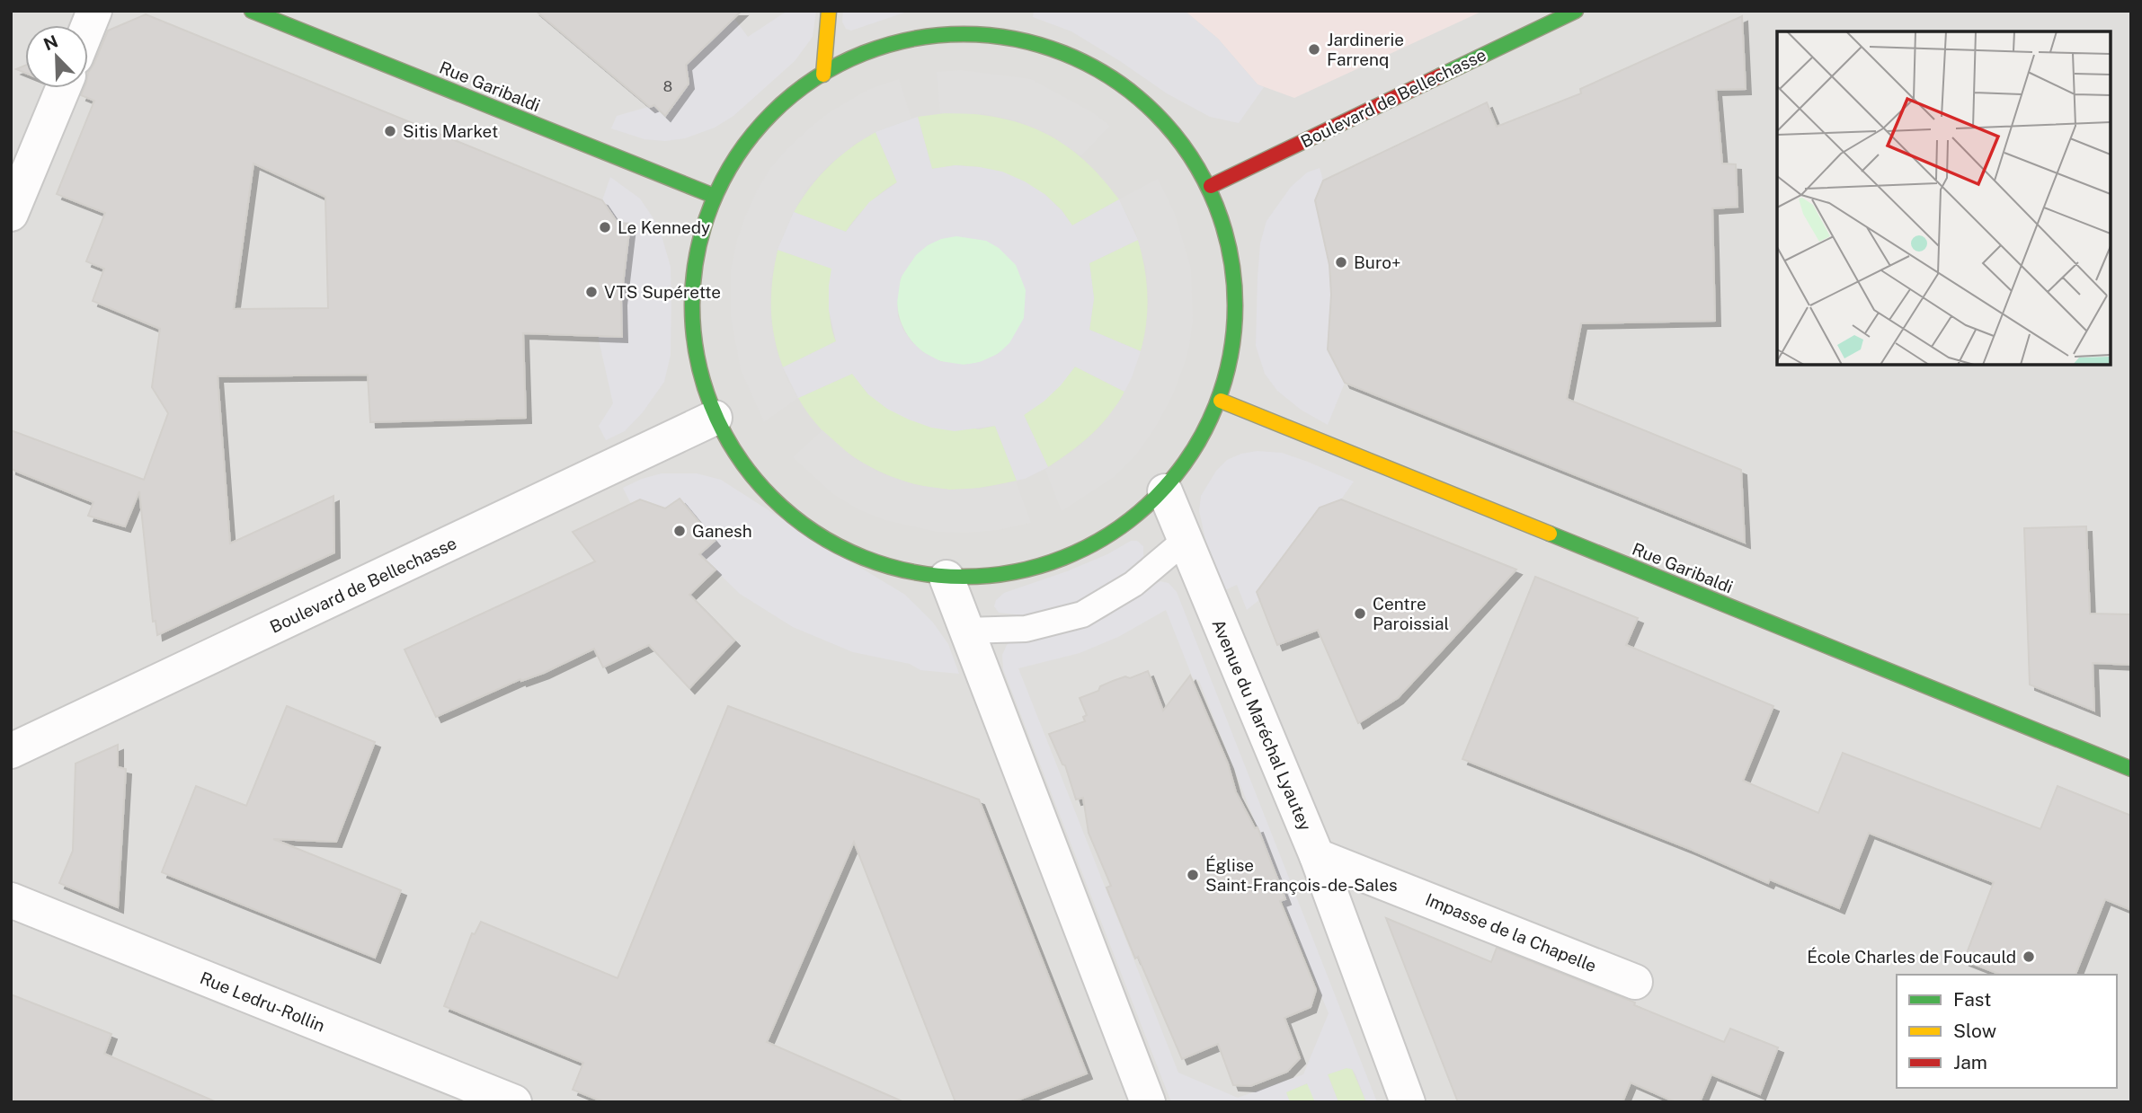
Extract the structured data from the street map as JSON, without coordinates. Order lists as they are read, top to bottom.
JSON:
{
  "streets": {
    "street": [
      "Rue Garibaldi",
      "Boulevard de Bellechasse",
      "Avenue du Maréchal Lyautey",
      "Impasse de la Chapelle",
      "Rue Ledru-Rollin"
    ]
  },
  "crossings": [
    ["Avenue du Maréchal Lyautey", "Impasse de la Chapelle"]
  ],
  "places": [
    "Jardinerie Farrenq",
    "Sitis Market",
    "Le Kennedy",
    "Buro+",
    "VTS Supérette",
    "Ganesh",
    "Centre Paroissial",
    "Église Saint-François-de-Sales",
    "École Charles de Foucauld"
  ],
  "house_numbers": ["8"],
  "legend": ["Fast", "Slow", "Jam"],
  "north": "top left"
}
